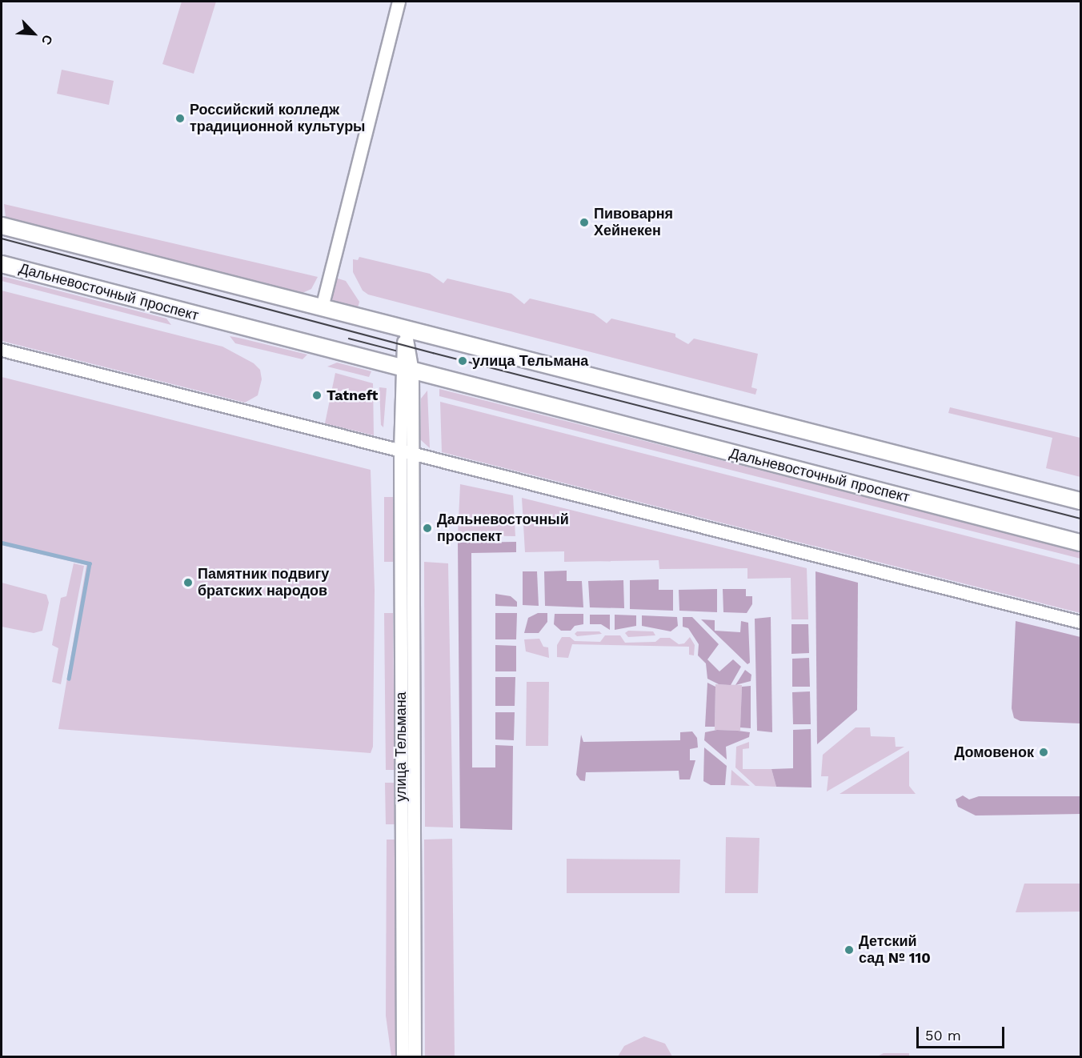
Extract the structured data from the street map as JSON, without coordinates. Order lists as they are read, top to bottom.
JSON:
{
  "streets": {
    "main road": ["Дальневосточный проспект"],
    "street": ["улица Тельмана"]
  },
  "crossings": [
    ["Дальневосточный проспект", "улица Тельмана"]
  ],
  "places": [
    "Российский колледж традиционной культуры",
    "Пивоварня Хейнекен",
    "улица Тельмана",
    "Tatneft",
    "Дальневосточный проспект",
    "Памятник подвигу братских народов",
    "Домовенок",
    "Детский сад № 110"
  ],
  "scale_bar": "50 m",
  "north": "bottom right"
}
